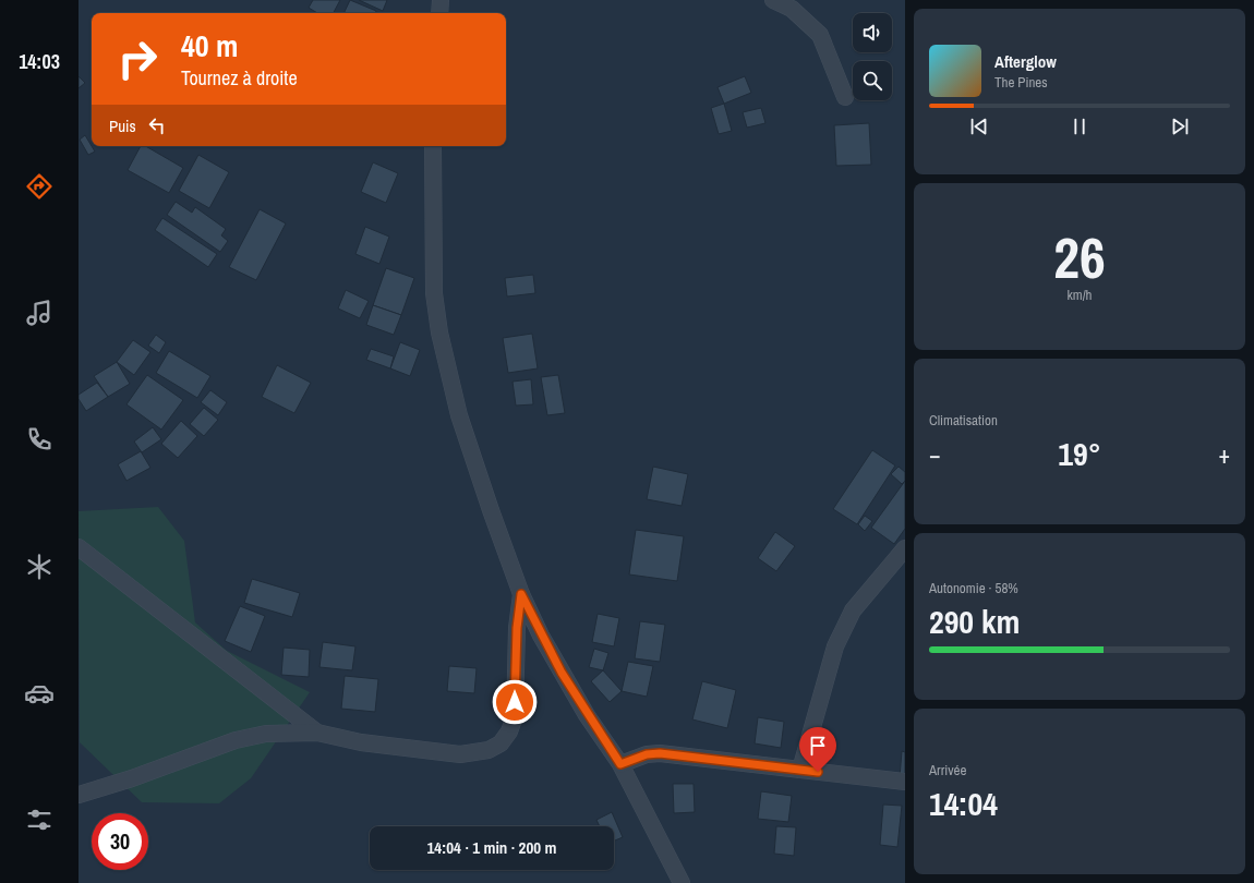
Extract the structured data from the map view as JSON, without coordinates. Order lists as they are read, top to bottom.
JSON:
{
  "page": {
    "tabs": "14:03",
    "turn": ["40 m", "Tournez à droite"],
    "song": ["Afterglow", "The Pines"],
    "then": "Puis",
    "tile": [
      ["26", "km/h"],
      "Climatisation",
      ["Autonomie · 58%", "290 km"],
      ["Arrivée", "14:04"]
    ],
    "heat": ["−", "19°", "+"],
    "limit": "30",
    "trip": "14:04 · 1 min · 200 m"
  }
}
